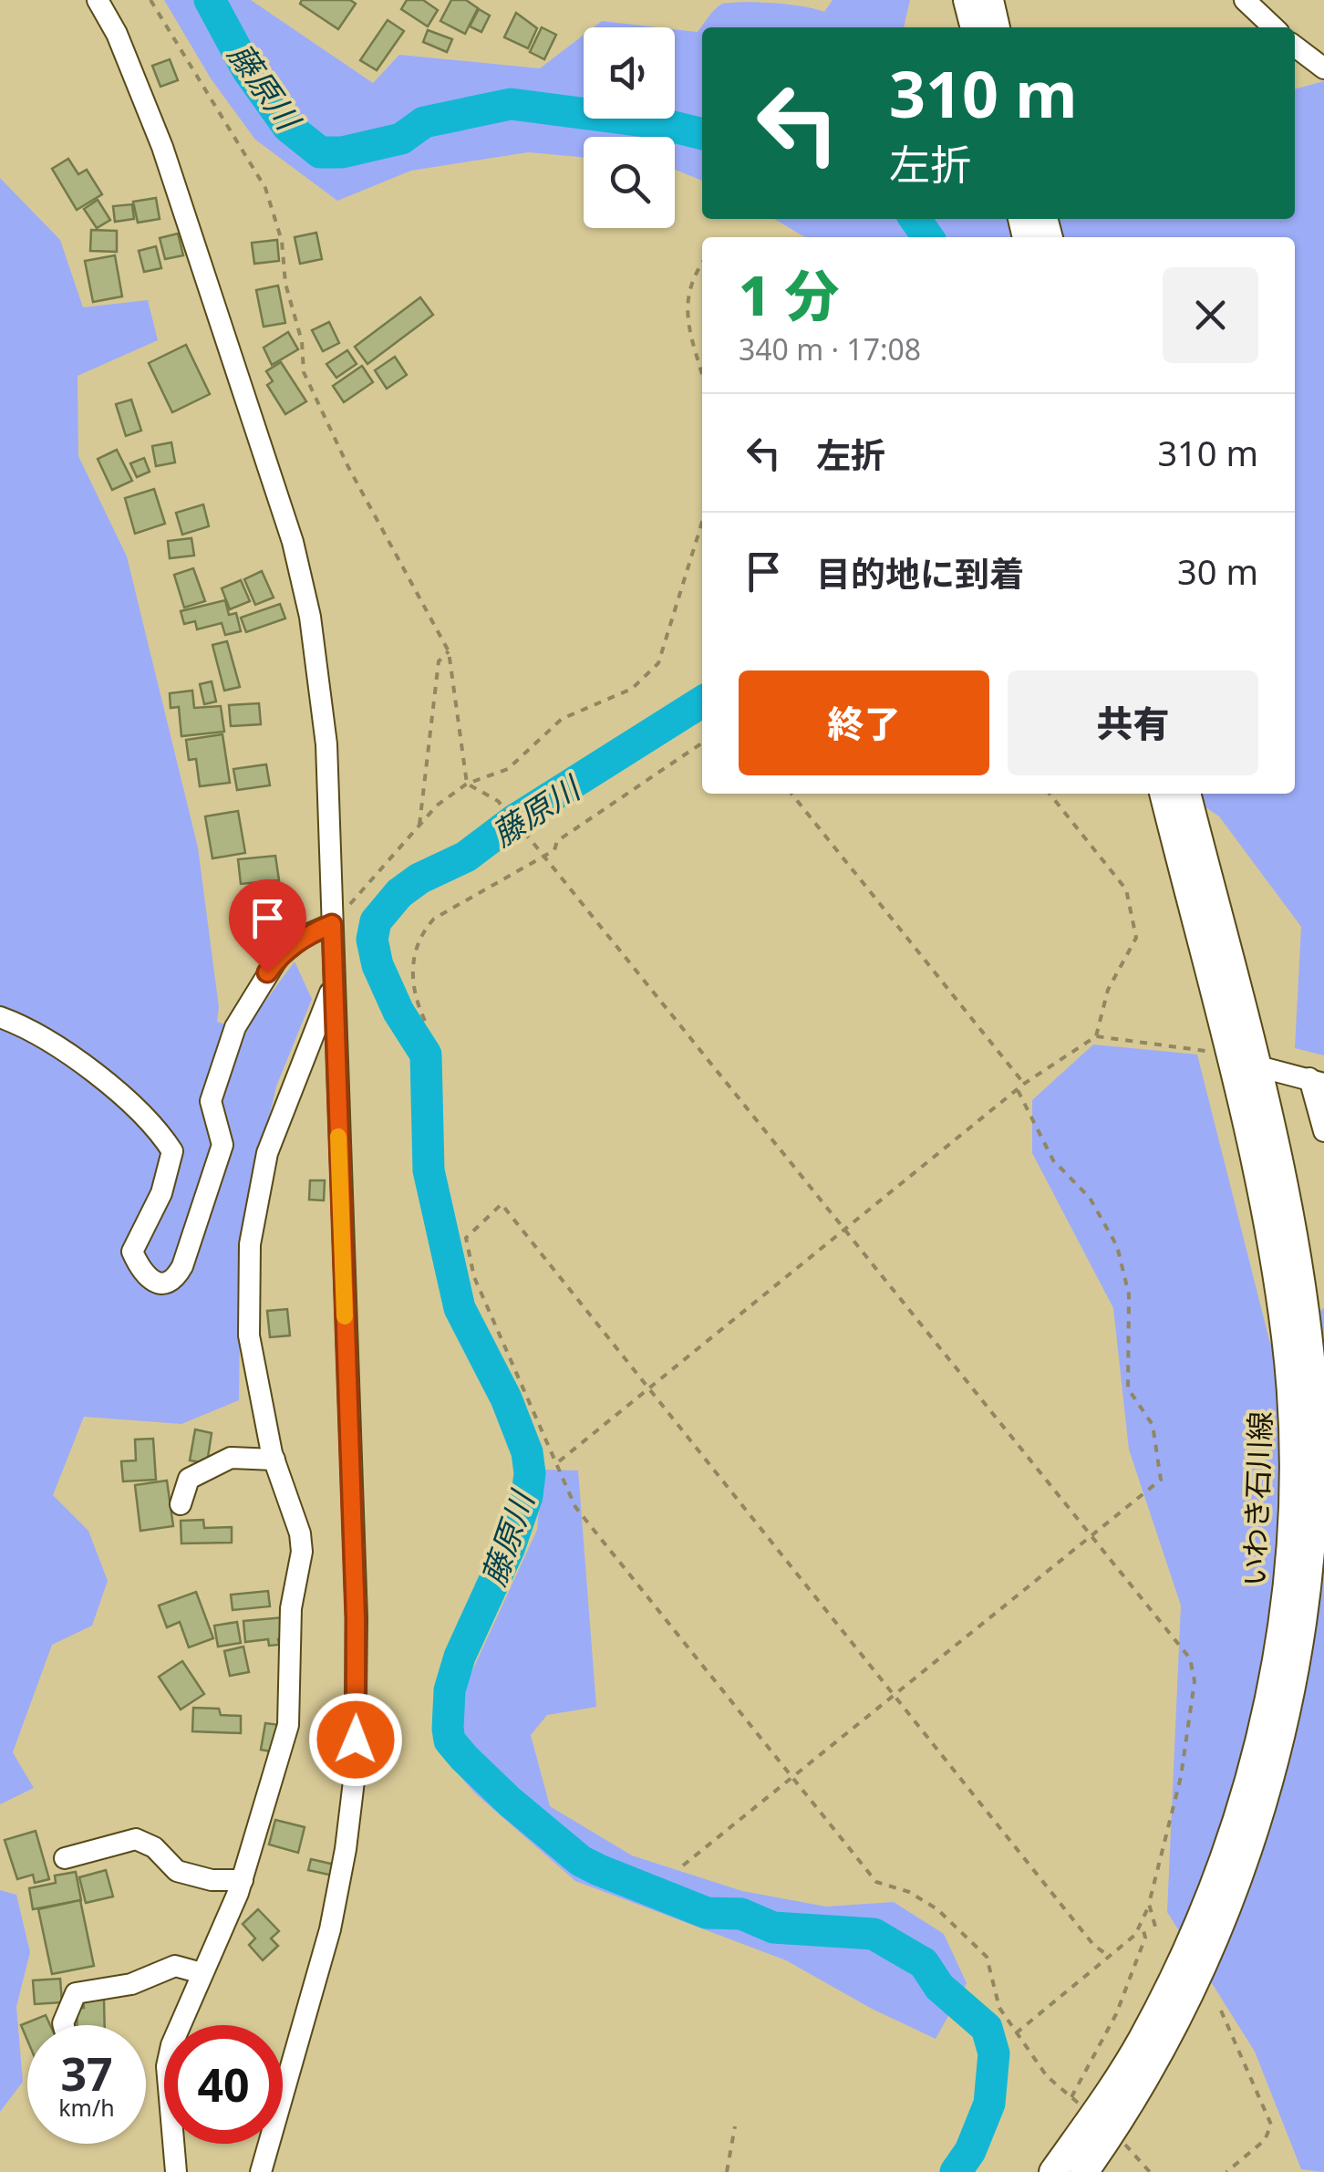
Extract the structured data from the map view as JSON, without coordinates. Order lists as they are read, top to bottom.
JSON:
{
  "streets": {
    "main road": ["いわき石川線"]
  },
  "water": ["藤原川"],
  "page": {
    "turn": ["310 m", "左折"],
    "heading": ["1 分", "340 m · 17:08"],
    "list": [
      {
        "name": "左折",
        "value": "310 m"
      },
      {
        "name": "目的地に到着",
        "value": "30 m"
      }
    ],
    "buttons": ["終了", "共有"],
    "speed": "37 km/h",
    "limit": "40"
  }
}
